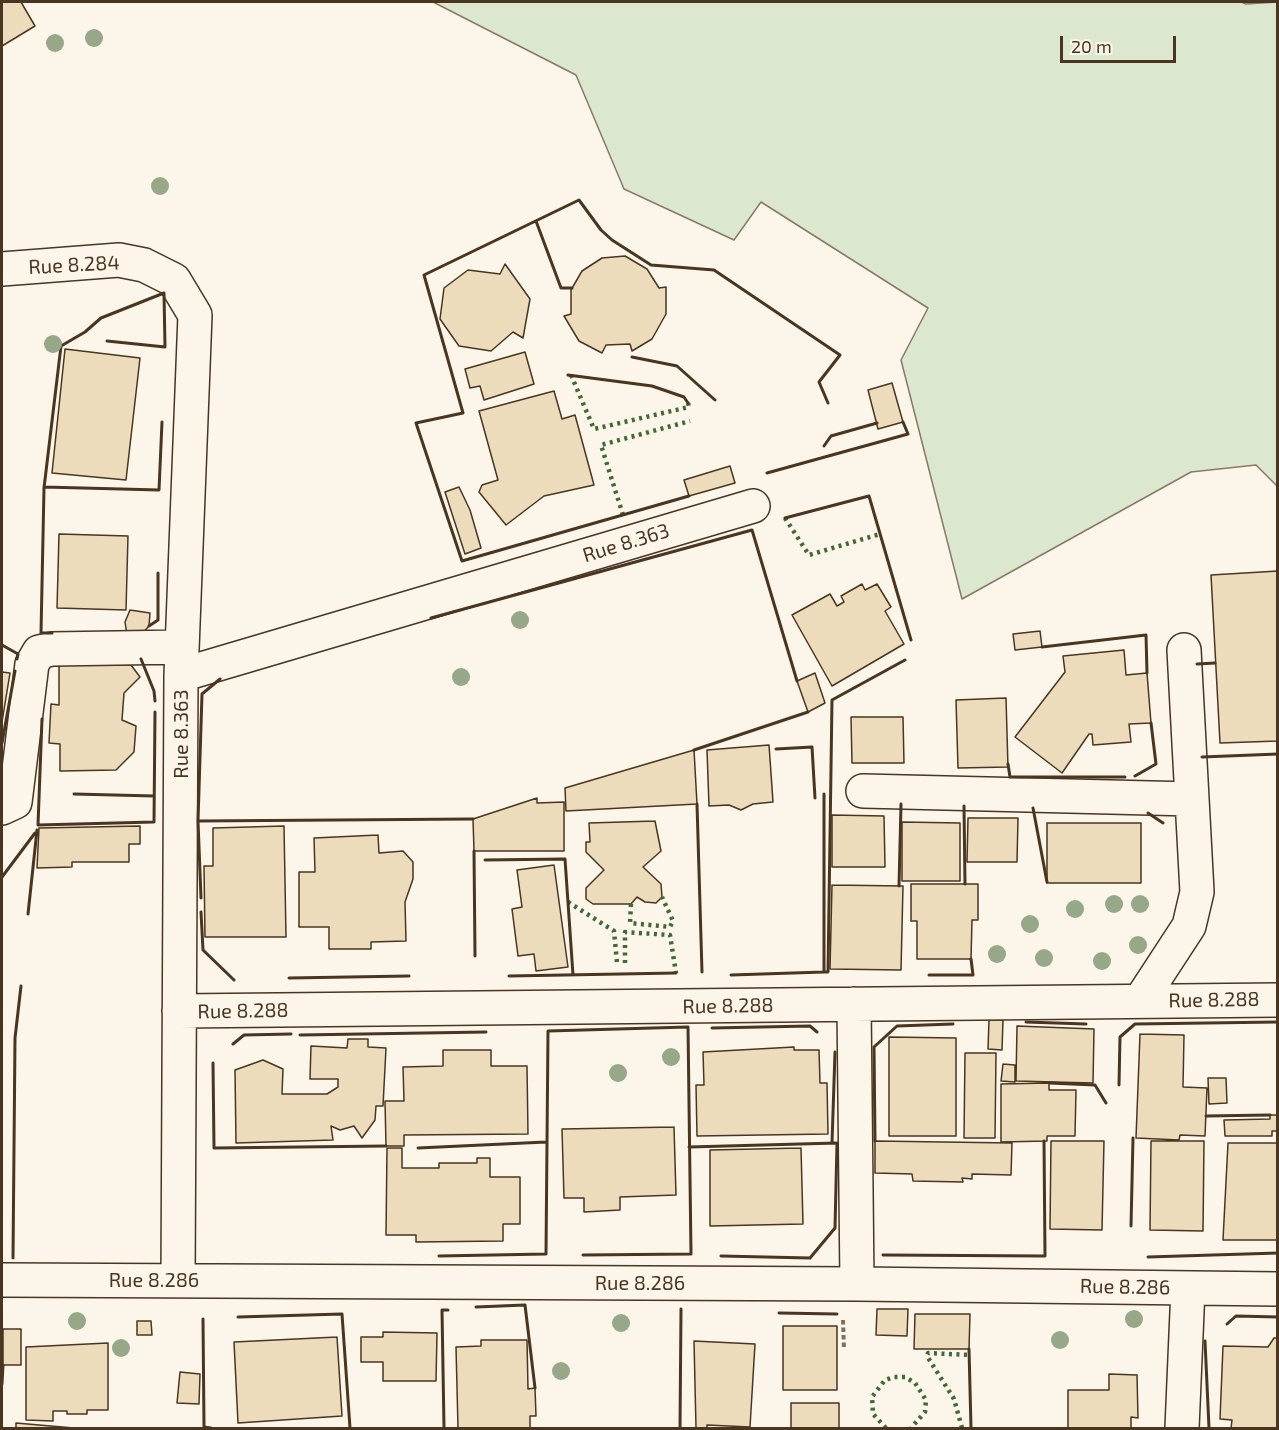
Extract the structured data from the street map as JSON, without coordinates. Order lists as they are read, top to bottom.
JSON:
{
  "streets": {
    "street": [
      "Rue 8.284",
      "Rue 8.363",
      "Rue 8.288",
      "Rue 8.286"
    ]
  },
  "crossings": [
    ["Rue 8.284", "Rue 8.363"],
    ["Rue 8.363", "Rue 8.288"],
    ["Rue 8.363", "Rue 8.286"]
  ],
  "scale_bar": "20 m"
}
